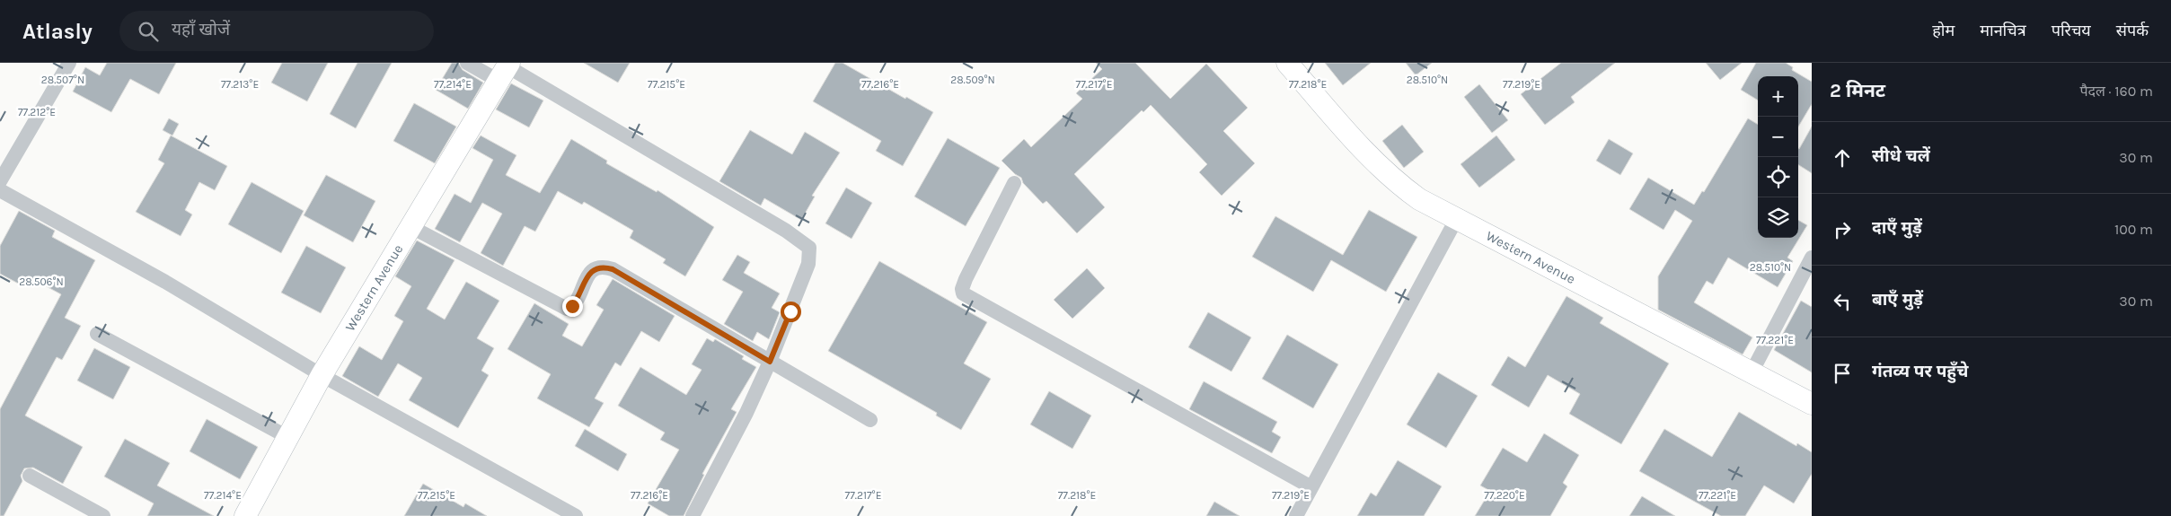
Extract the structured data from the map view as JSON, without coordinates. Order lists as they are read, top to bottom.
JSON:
{
  "streets": {
    "street": ["Western Avenue"]
  },
  "page": {
    "header": "Atlasly",
    "search": "यहाँ खोजें",
    "nav": [
      "होम",
      "मानचित्र",
      "परिचय",
      "संपर्क"
    ],
    "heading": ["2 मिनट", "पैदल · 160 m"],
    "map_buttons": ["+", "−"],
    "list": [
      ["सीधे चलें", "30 m"],
      ["दाएँ मुड़ें", "100 m"],
      ["बाएँ मुड़ें", "30 m"],
      "गंतव्य पर पहुँचे"
    ]
  },
  "coordinates": [
    "28.507°N",
    "28.509°N",
    "28.510°N",
    "77.213°E",
    "77.214°E",
    "77.215°E",
    "77.216°E",
    "77.217°E",
    "77.218°E",
    "77.219°E",
    "77.212°E",
    "28.506°N",
    "77.221°E",
    "77.220°E"
  ]
}
